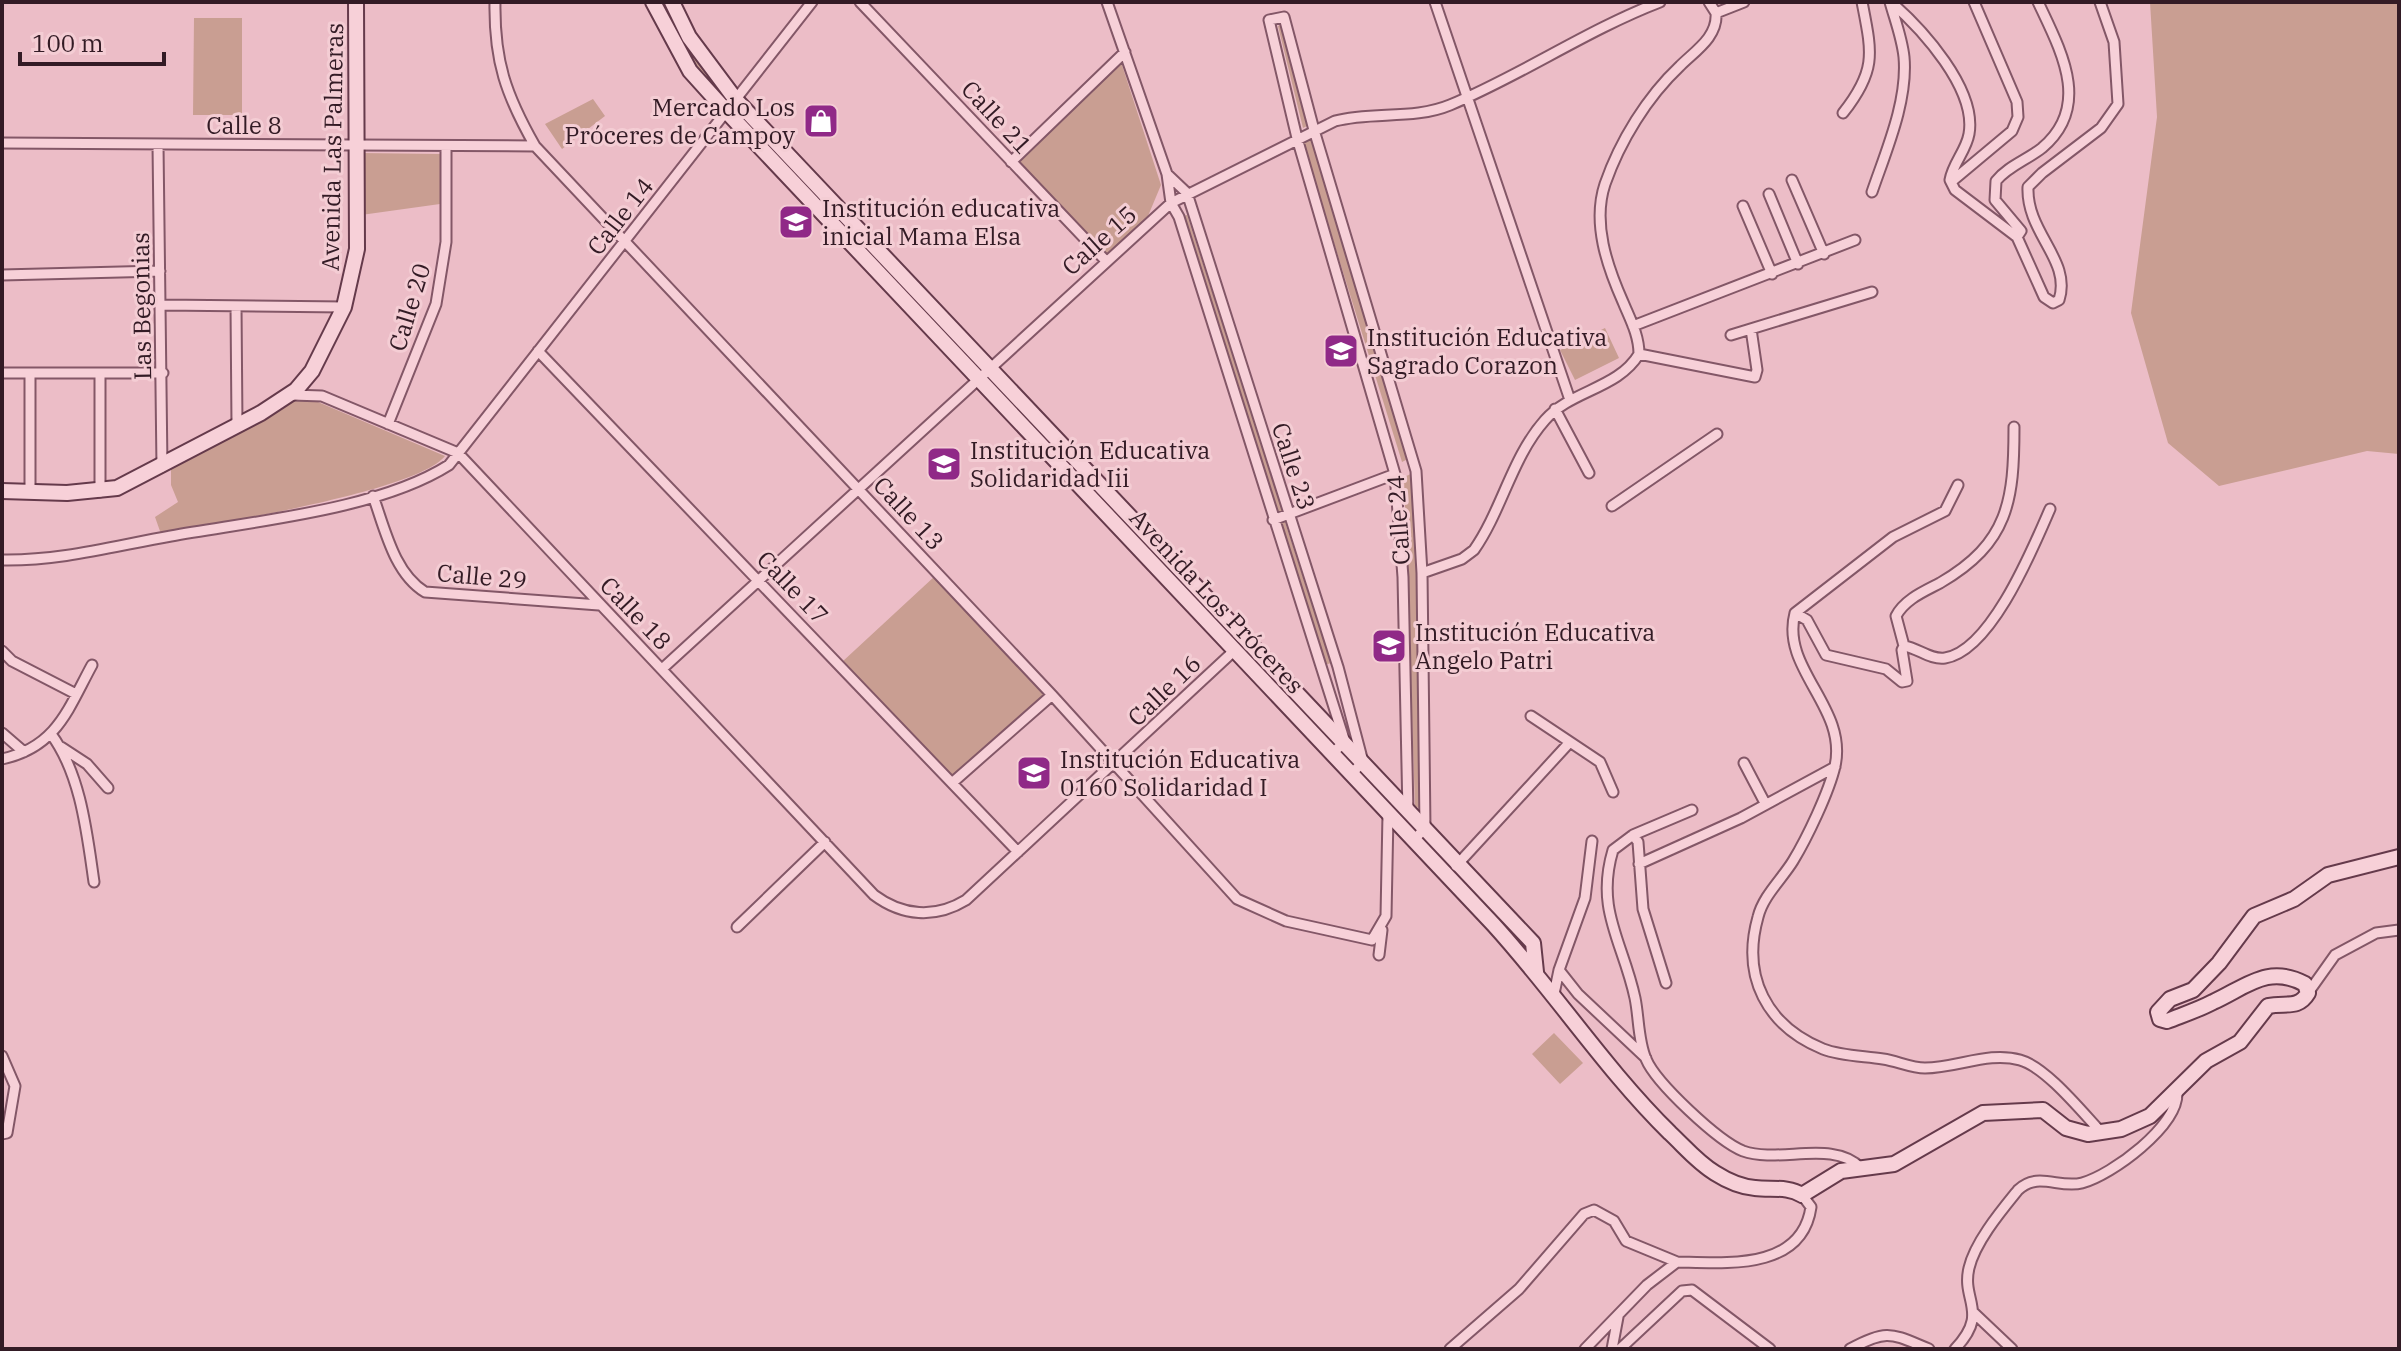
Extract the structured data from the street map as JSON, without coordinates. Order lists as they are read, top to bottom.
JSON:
{
  "streets": {
    "main road": ["Avenida Las Palmeras", "Avenida Los Próceres"],
    "street": [
      "Calle 21",
      "Calle 8",
      "Calle 14",
      "Calle 15",
      "Las Begonias",
      "Calle 20",
      "Calle 23",
      "Calle 13",
      "Calle 24",
      "Calle 29",
      "Calle 17",
      "Calle 18",
      "Calle 16"
    ]
  },
  "crossings": [
    ["Calle 21", "Calle 15"],
    ["Calle 8", "Avenida Las Palmeras"],
    ["Calle 8", "Las Begonias"],
    ["Calle 8", "Calle 20"],
    ["Calle 8", "Calle 13"],
    ["Avenida Las Palmeras", "Las Begonias"],
    ["Avenida Las Palmeras", "Calle 18"],
    ["Calle 14", "Calle 13"],
    ["Calle 14", "Calle 29"],
    ["Calle 14", "Calle 17"],
    ["Calle 14", "Avenida Los Próceres"],
    ["Calle 14", "Calle 18"],
    ["Calle 15", "Calle 23"],
    ["Calle 15", "Calle 13"],
    ["Calle 15", "Calle 24"],
    ["Calle 15", "Calle 17"],
    ["Calle 15", "Avenida Los Próceres"],
    ["Calle 15", "Calle 18"],
    ["Calle 20", "Calle 18"],
    ["Calle 23", "Avenida Los Próceres"],
    ["Calle 13", "Calle 16"],
    ["Calle 24", "Avenida Los Próceres"],
    ["Calle 29", "Calle 18"],
    ["Calle 17", "Calle 16"],
    ["Avenida Los Próceres", "Calle 16"],
    ["Calle 18", "Calle 16"]
  ],
  "places": {
    "shop": ["Mercado Los Próceres de Campoy"],
    "school or university": [
      "Institución educativa inicial Mama Elsa",
      "Institución Educativa Sagrado Corazon",
      "Institución Educativa Solidaridad Iii",
      "Institución Educativa Angelo Patri",
      "Institución Educativa 0160 Solidaridad I"
    ]
  },
  "scale_bar": "100 m"
}
